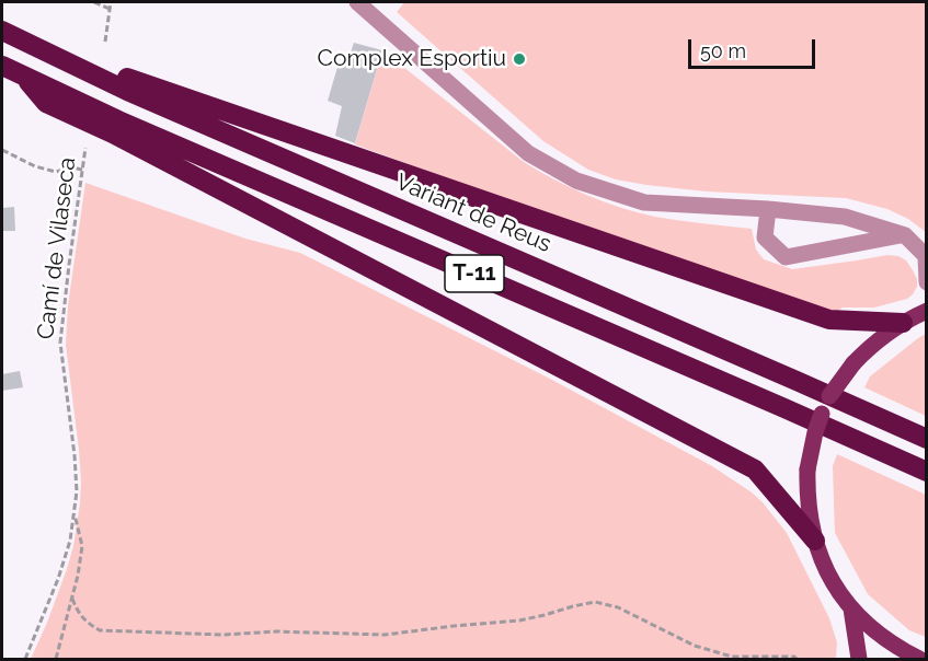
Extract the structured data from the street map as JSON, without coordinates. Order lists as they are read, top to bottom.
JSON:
{
  "streets": {
    "highway": ["Variant de Reus", "T-11"],
    "path": ["Camí de Vilaseca"]
  },
  "places": ["Complex Esportiu"],
  "scale_bar": "50 m"
}
